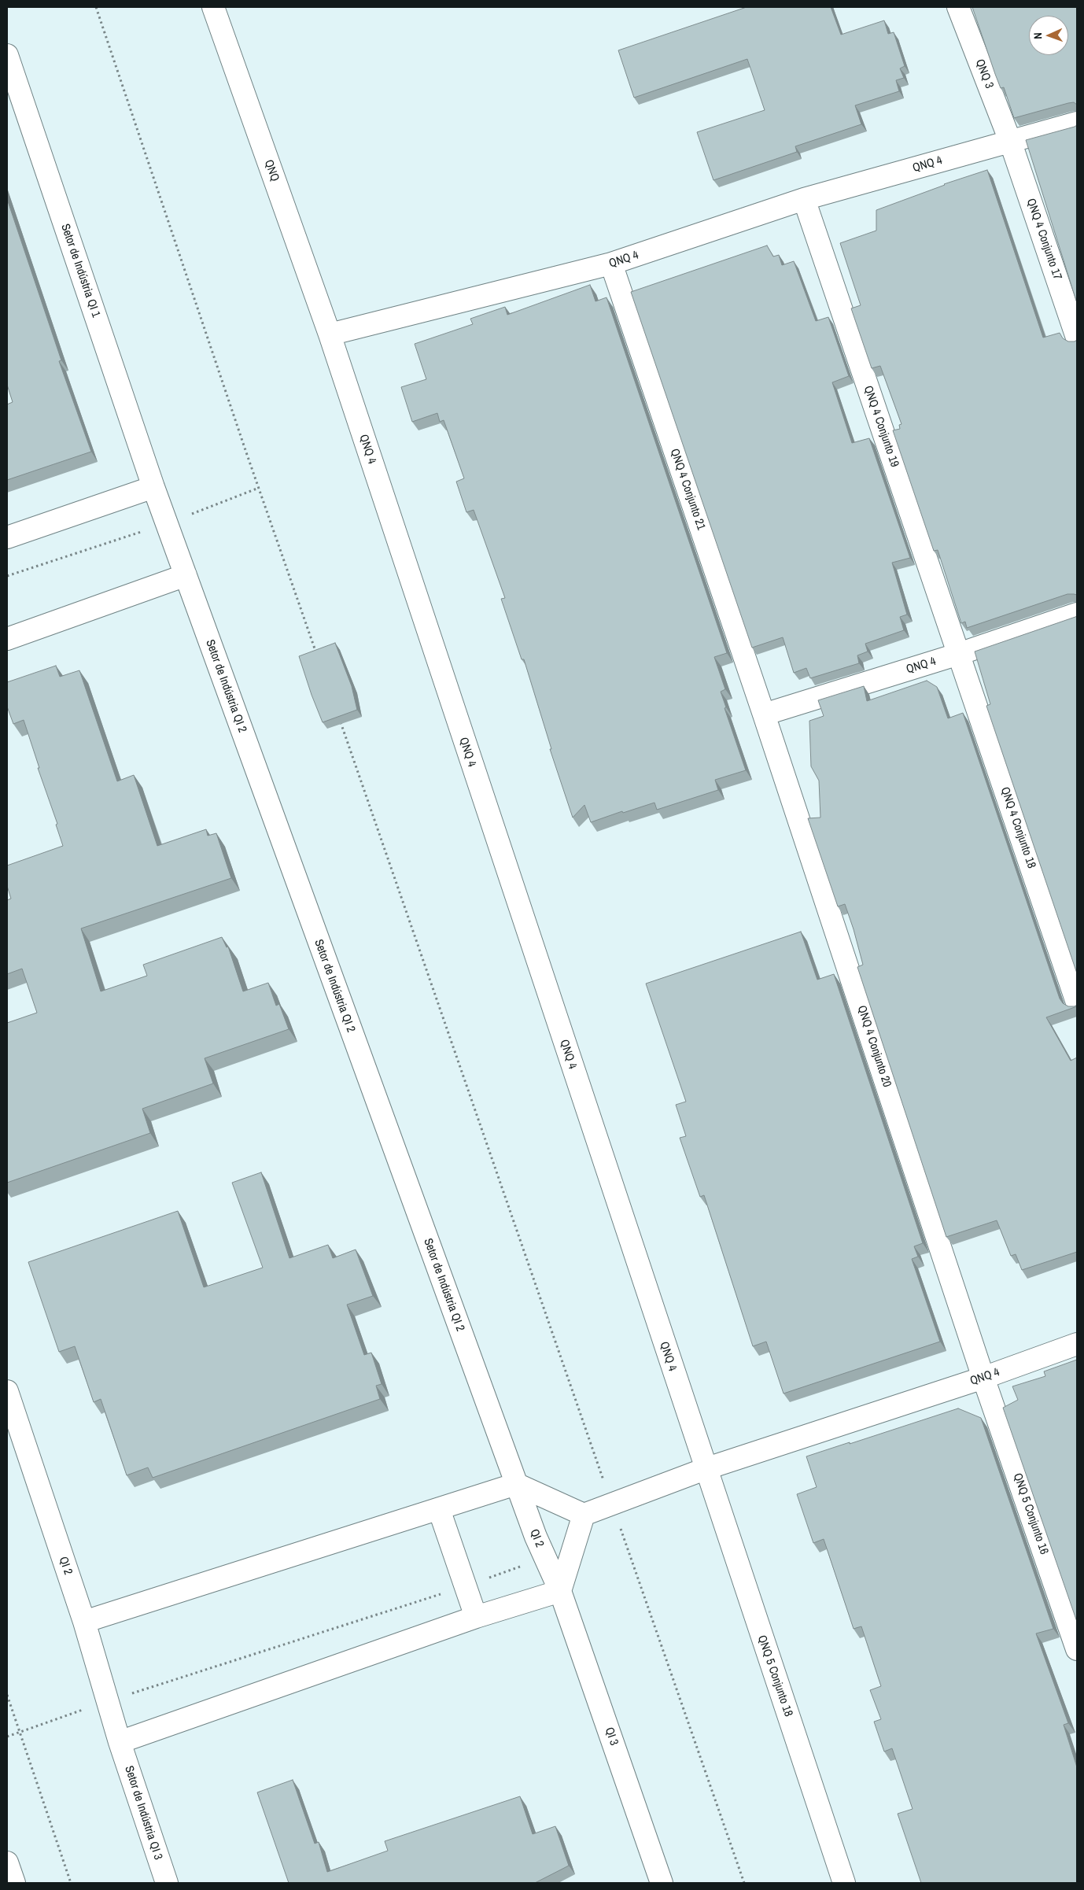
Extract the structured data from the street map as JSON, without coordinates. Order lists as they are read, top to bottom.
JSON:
{
  "streets": {
    "street": [
      "QNQ 3",
      "QNQ 4",
      "QNQ",
      "QNQ 4 Conjunto 17",
      "Setor de Indústria QI 1",
      "QNQ 4 Conjunto 19",
      "QNQ 4 Conjunto 21",
      "Setor de Indústria QI 2",
      "QNQ 4 Conjunto 18",
      "QNQ 4 Conjunto 20",
      "QNQ 5 Conjunto 16",
      "QI 2",
      "QNQ 5 Conjunto 18",
      "QI 3",
      "Setor de Indústria QI 3"
    ]
  },
  "crossings": [
    ["QNQ 3", "QNQ 4"],
    ["QNQ 3", "QNQ 4 Conjunto 17"],
    ["QNQ 4", "QNQ"],
    ["QNQ 4", "QNQ 4 Conjunto 17"],
    ["QNQ 4", "QNQ 4 Conjunto 19"],
    ["QNQ 4", "QNQ 4 Conjunto 21"],
    ["QNQ 4", "QNQ 4 Conjunto 18"],
    ["QNQ 4", "QNQ 4 Conjunto 20"],
    ["QNQ 4", "QNQ 5 Conjunto 16"],
    ["QNQ 4", "QNQ 5 Conjunto 18"],
    ["Setor de Indústria QI 1", "Setor de Indústria QI 2"],
    ["QNQ 4 Conjunto 19", "QNQ 4 Conjunto 18"],
    ["QNQ 4 Conjunto 21", "QNQ 4 Conjunto 20"],
    ["Setor de Indústria QI 2", "QI 2"],
    ["QNQ 4 Conjunto 20", "QNQ 5 Conjunto 16"],
    ["QI 2", "QI 3"],
    ["QI 2", "Setor de Indústria QI 3"]
  ],
  "north": "left"
}
